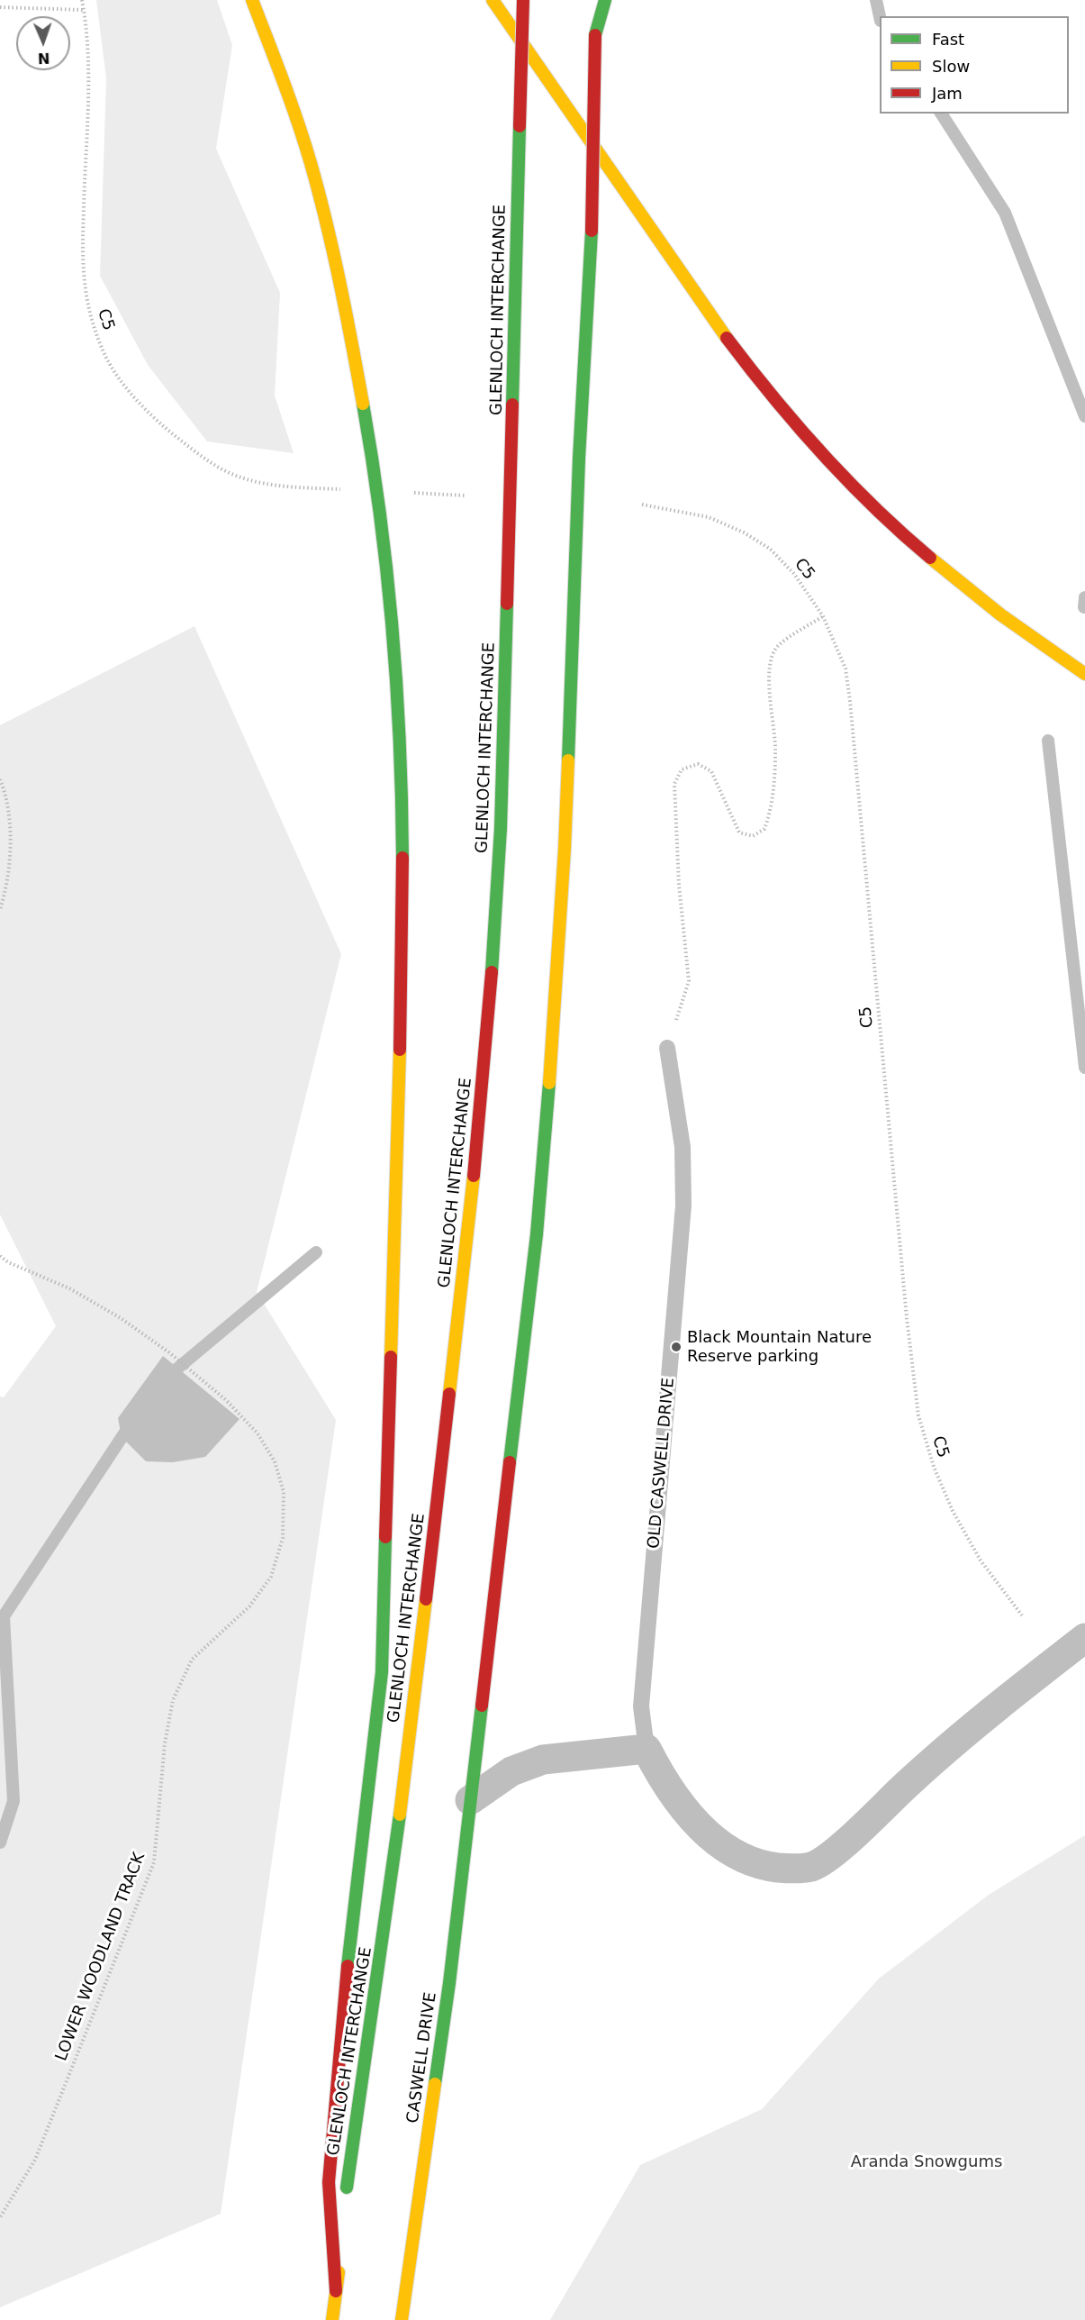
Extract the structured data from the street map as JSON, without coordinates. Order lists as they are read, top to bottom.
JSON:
{
  "streets": {
    "highway": ["GLENLOCH INTERCHANGE", "CASWELL DRIVE"],
    "street": ["OLD CASWELL DRIVE"],
    "path": ["C5", "LOWER WOODLAND TRACK"]
  },
  "parks": ["Aranda Snowgums"],
  "places": ["Black Mountain Nature Reserve parking"],
  "legend": ["Fast", "Slow", "Jam"],
  "north": "bottom"
}
